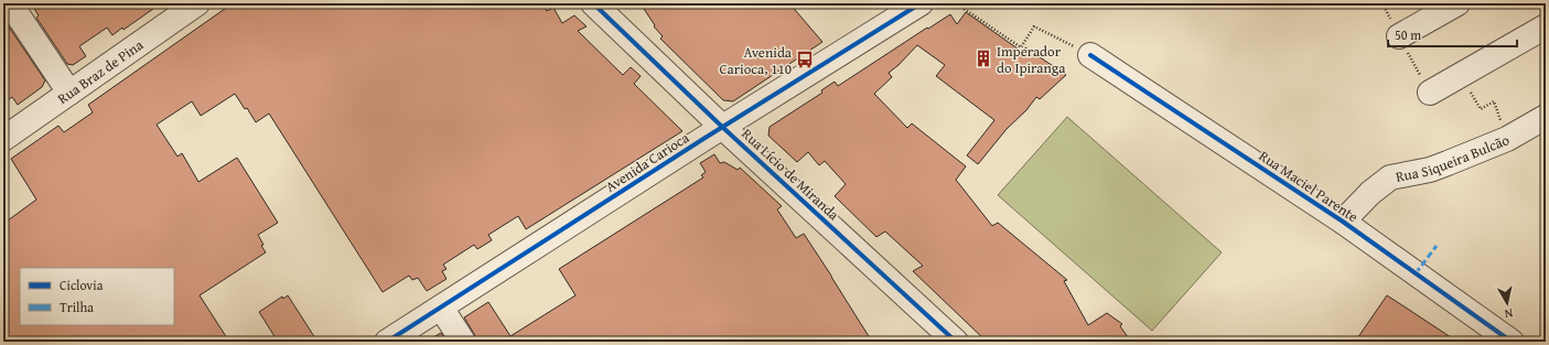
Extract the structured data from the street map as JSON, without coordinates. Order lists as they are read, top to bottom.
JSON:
{
  "streets": {
    "street": [
      "Rua Braz de Pina",
      "Rua Siqueira Bulcão",
      "Avenida Carioca",
      "Rua Lício de Miranda",
      "Rua Maciel Parente"
    ]
  },
  "crossings": [
    ["Rua Siqueira Bulcão", "Rua Maciel Parente"],
    ["Avenida Carioca", "Rua Lício de Miranda"]
  ],
  "places": {
    "building": ["Imperador do Ipiranga"],
    "bus stop": ["Avenida Carioca, 110"]
  },
  "legend": ["Ciclovia", "Trilha"],
  "scale_bar": "50 m",
  "north": "bottom"
}
